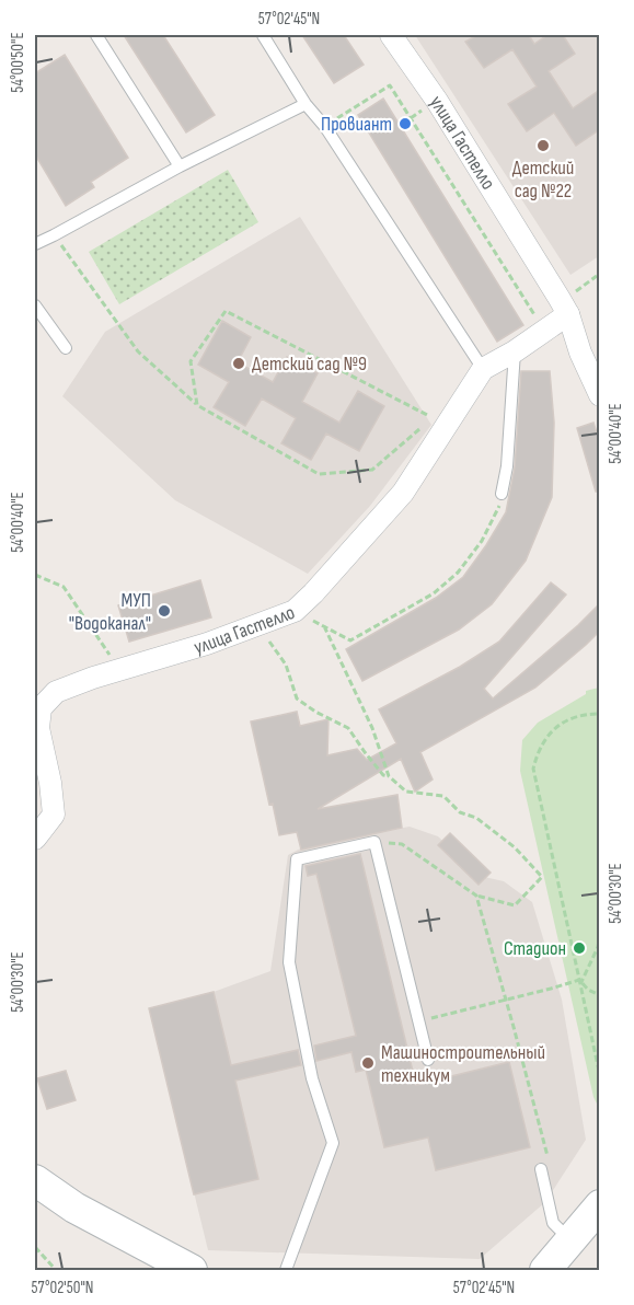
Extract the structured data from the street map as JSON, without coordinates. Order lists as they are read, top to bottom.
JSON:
{
  "streets": {
    "street": ["улица Гастелло"]
  },
  "places": [
    "Провиант",
    "Детский сад №22",
    "Детский сад №9",
    "МУП \"Водоканал\"",
    "Стадион",
    "Машиностроительный техникум"
  ],
  "coordinates": [
    "57°02'45\"N",
    "54°00'50\"E",
    "54°00'40\"E",
    "54°00'30\"E",
    "57°02'50\"N"
  ]
}
